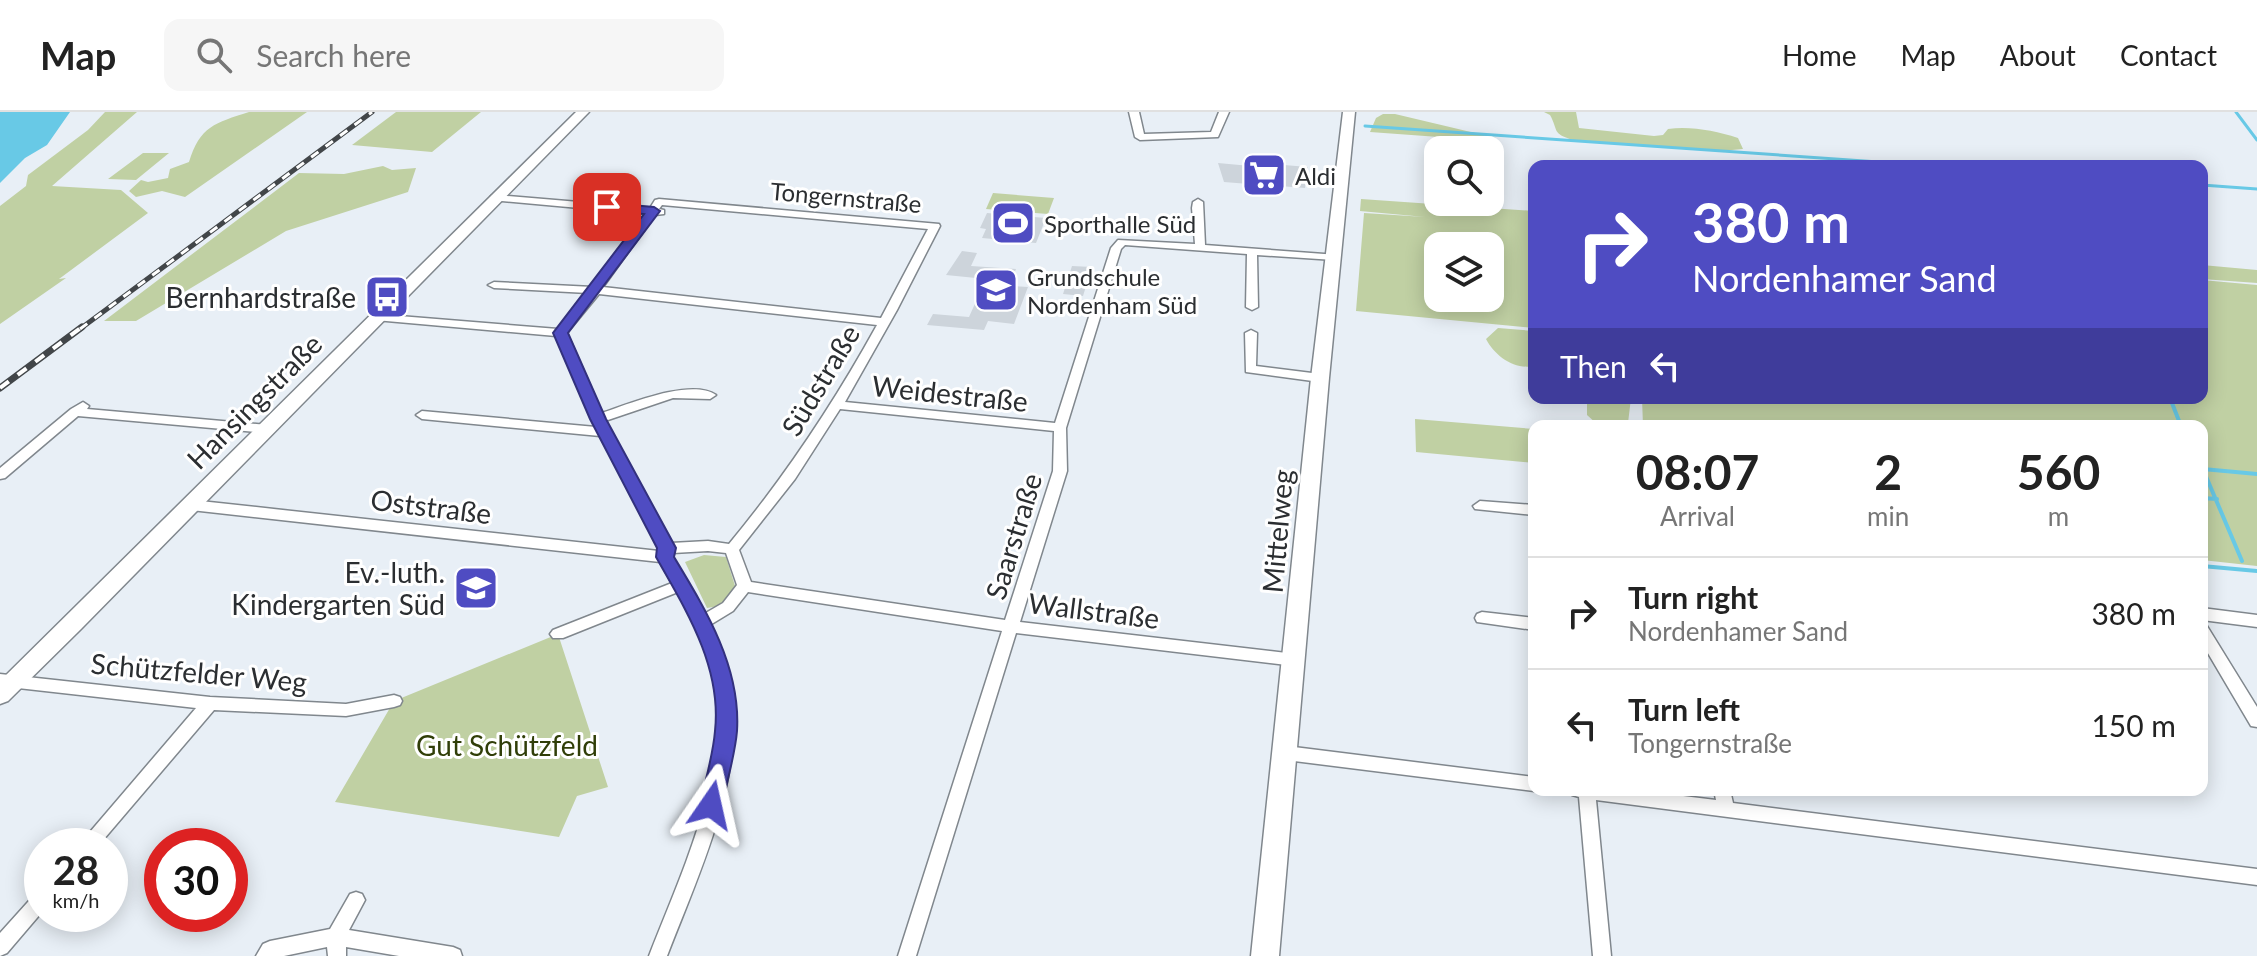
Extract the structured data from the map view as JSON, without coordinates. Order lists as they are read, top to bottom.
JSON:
{
  "streets": {
    "street": [
      "Tongernstraße",
      "Südstraße",
      "Weidestraße",
      "Hansingstraße",
      "Oststraße",
      "Mittelweg",
      "Saarstraße",
      "Wallstraße",
      "Schützfelder Weg"
    ]
  },
  "crossings": [
    ["Tongernstraße", "Südstraße"],
    ["Tongernstraße", "Hansingstraße"],
    ["Südstraße", "Weidestraße"],
    ["Südstraße", "Oststraße"],
    ["Weidestraße", "Saarstraße"],
    ["Hansingstraße", "Oststraße"],
    ["Hansingstraße", "Schützfelder Weg"],
    ["Mittelweg", "Saarstraße"],
    ["Mittelweg", "Wallstraße"],
    ["Saarstraße", "Wallstraße"]
  ],
  "parks": ["Gut Schützfeld"],
  "places": {
    "supermarket": ["Aldi"],
    "sports": ["Sporthalle Süd"],
    "school or university": ["Grundschule Nordenham Süd", "Ev.-luth. Kindergarten Süd"],
    "bus stop": ["Bernhardstraße"]
  },
  "page": {
    "header": "Map",
    "search": "Search here",
    "nav": [
      "Home",
      "Map",
      "About",
      "Contact"
    ],
    "turn": ["380 m", "Nordenhamer Sand"],
    "then": "Then",
    "eta": [
      "08:07",
      "Arrival",
      "2",
      "min",
      "560",
      "m"
    ],
    "list": [
      {
        "name": "Turn right",
        "note": "Nordenhamer Sand",
        "value": "380 m"
      },
      {
        "name": "Turn left",
        "note": "Tongernstraße",
        "value": "150 m"
      }
    ],
    "speed": "28 km/h",
    "limit": "30"
  }
}
